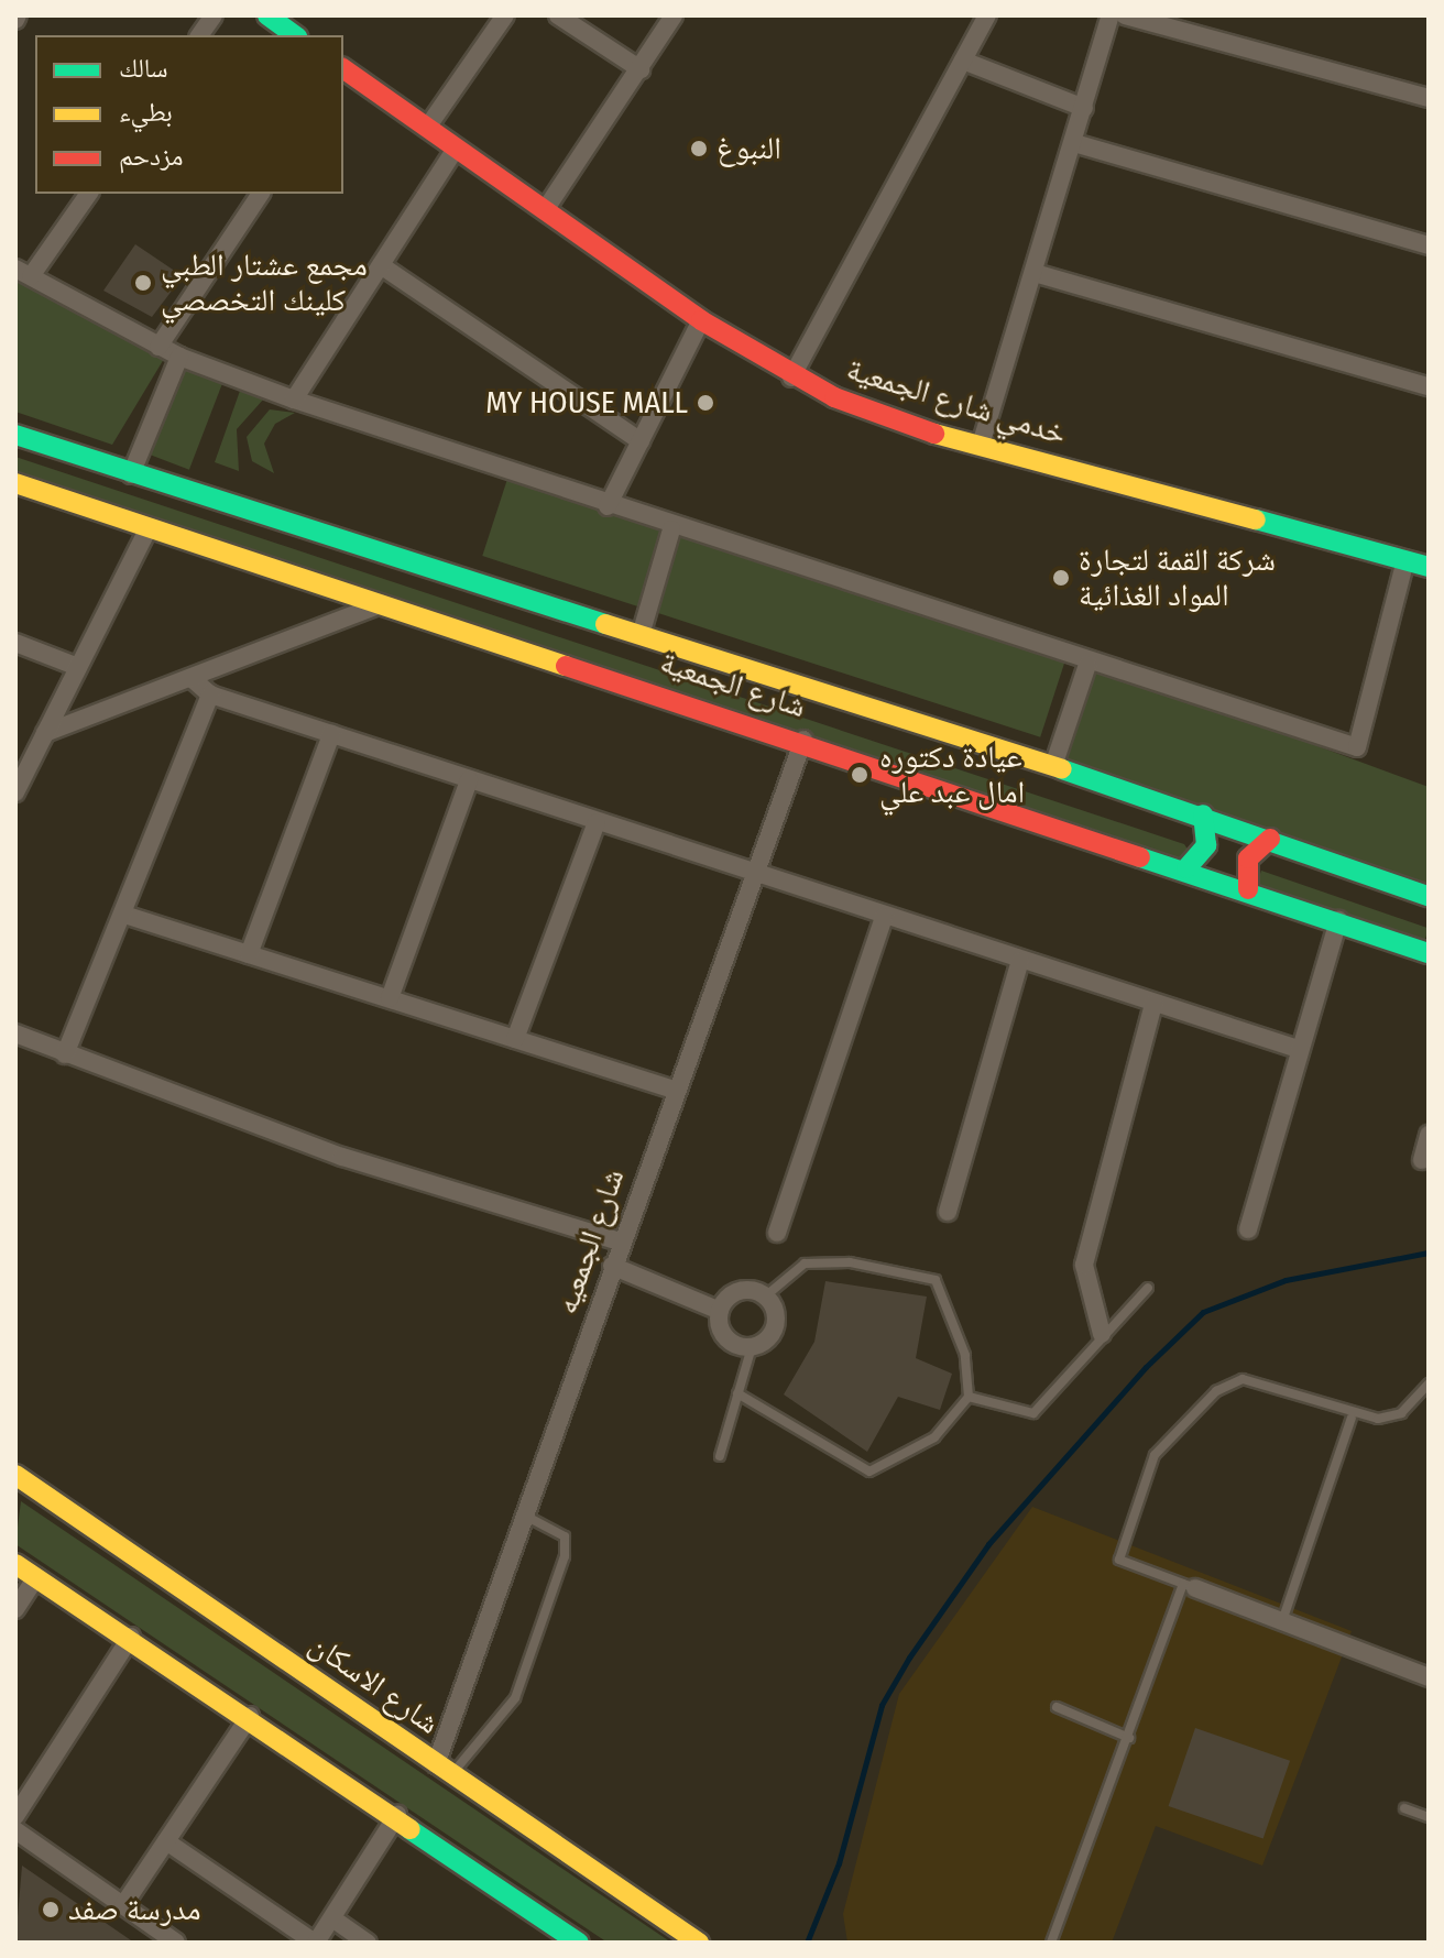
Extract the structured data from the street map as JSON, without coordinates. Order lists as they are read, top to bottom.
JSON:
{
  "streets": {
    "main road": ["خدمي شارع الجمعية", "شارع الجمعية", "شارع الاسكان"],
    "street": ["شارع الجمعيه"]
  },
  "crossings": [
    ["شارع الجمعية", "شارع الجمعيه"],
    ["شارع الجمعيه", "شارع الاسكان"]
  ],
  "places": [
    "النبوغ",
    "مجمع عشتار الطبي كلينك التخصصي",
    "MY HOUSE MALL",
    "شركة القمة لتجارة المواد الغذائية",
    "عيادة دكتوره امال عبد علي",
    "مدرسة صفد"
  ],
  "legend": ["سالك", "بطيء", "مزدحم"]
}
